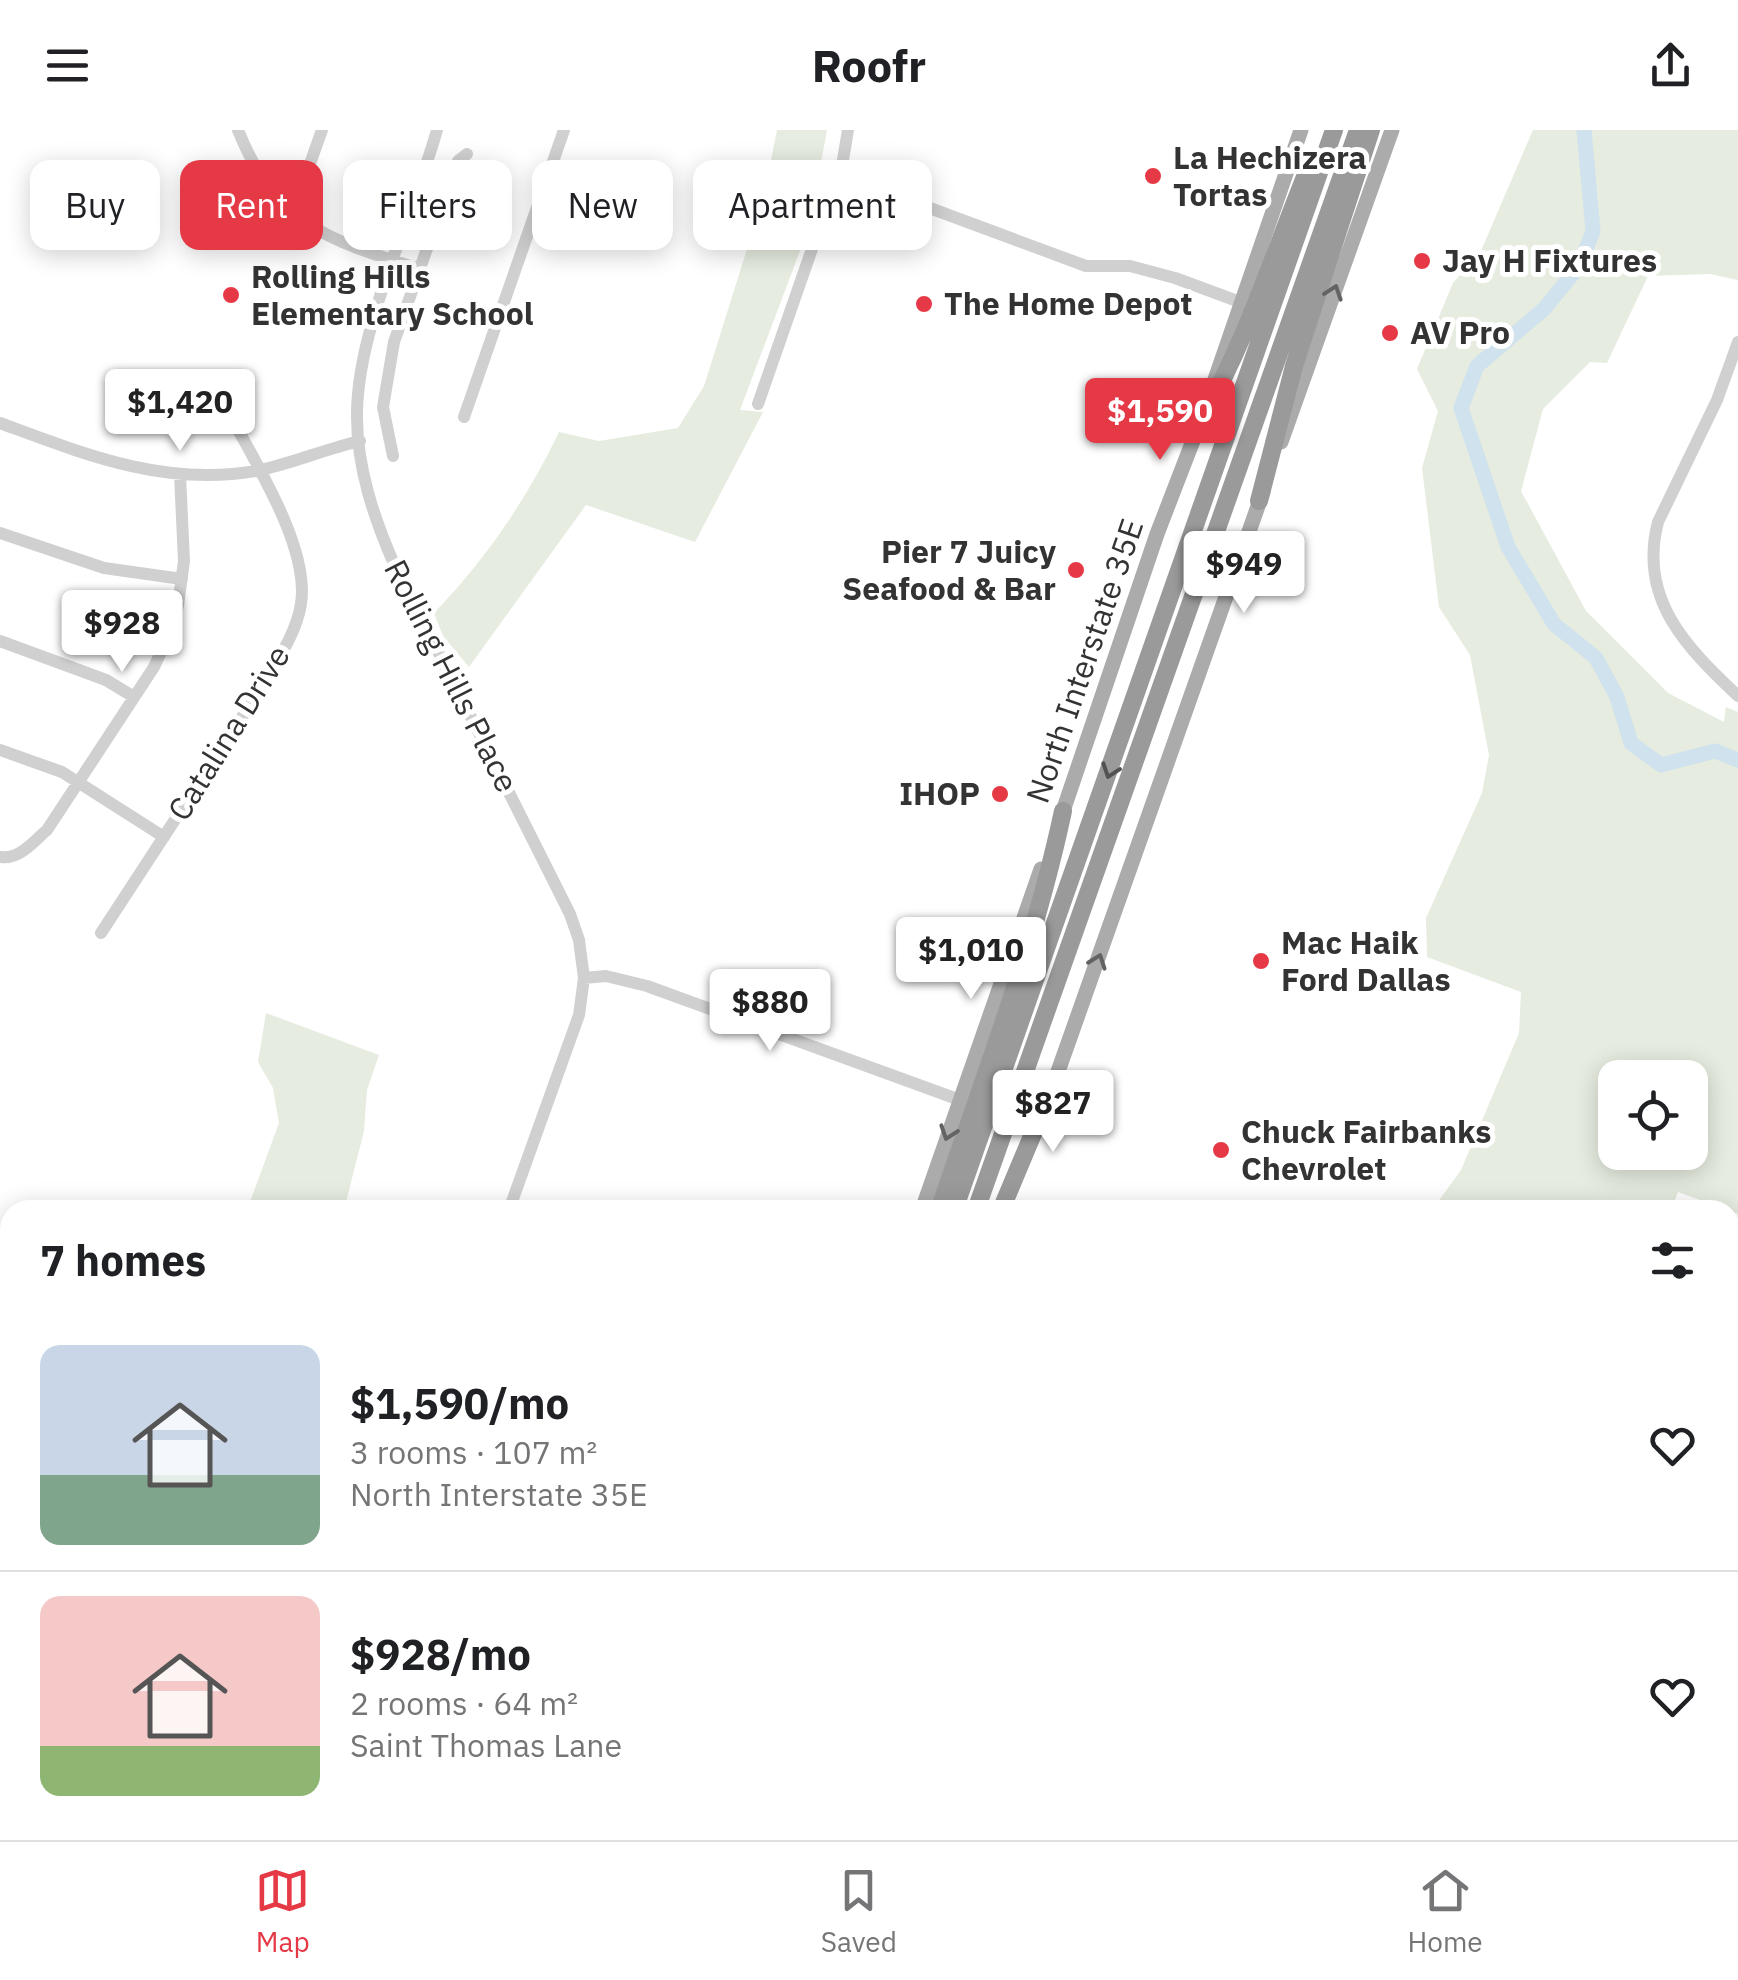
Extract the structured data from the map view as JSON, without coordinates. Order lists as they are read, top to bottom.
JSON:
{
  "streets": {
    "main road": ["North Interstate 35E"],
    "street": ["Rolling Hills Place", "Catalina Drive"]
  },
  "places": [
    "La Hechizera Tortas",
    "Jay H Fixtures",
    "Rolling Hills Elementary School",
    "The Home Depot",
    "AV Pro",
    "Pier 7 Juicy Seafood & Bar",
    "IHOP",
    "Mac Haik Ford Dallas",
    "Chuck Fairbanks Chevrolet"
  ],
  "page": {
    "header": "Roofr",
    "chip": [
      "Buy",
      "Rent",
      "Filters",
      "New",
      "Apartment"
    ],
    "price": [
      "$1,420",
      "$1,590",
      "$949",
      "$928",
      "$1,010",
      "$880",
      "$827"
    ],
    "heading": "7 homes",
    "list": [
      {
        "name": "$1,590/mo",
        "note": "3 rooms · 107 m² · North Interstate 35E"
      },
      {
        "name": "$928/mo",
        "note": "2 rooms · 64 m² · Saint Thomas Lane"
      }
    ],
    "tabs": ["Map", "Saved", "Home"]
  }
}
